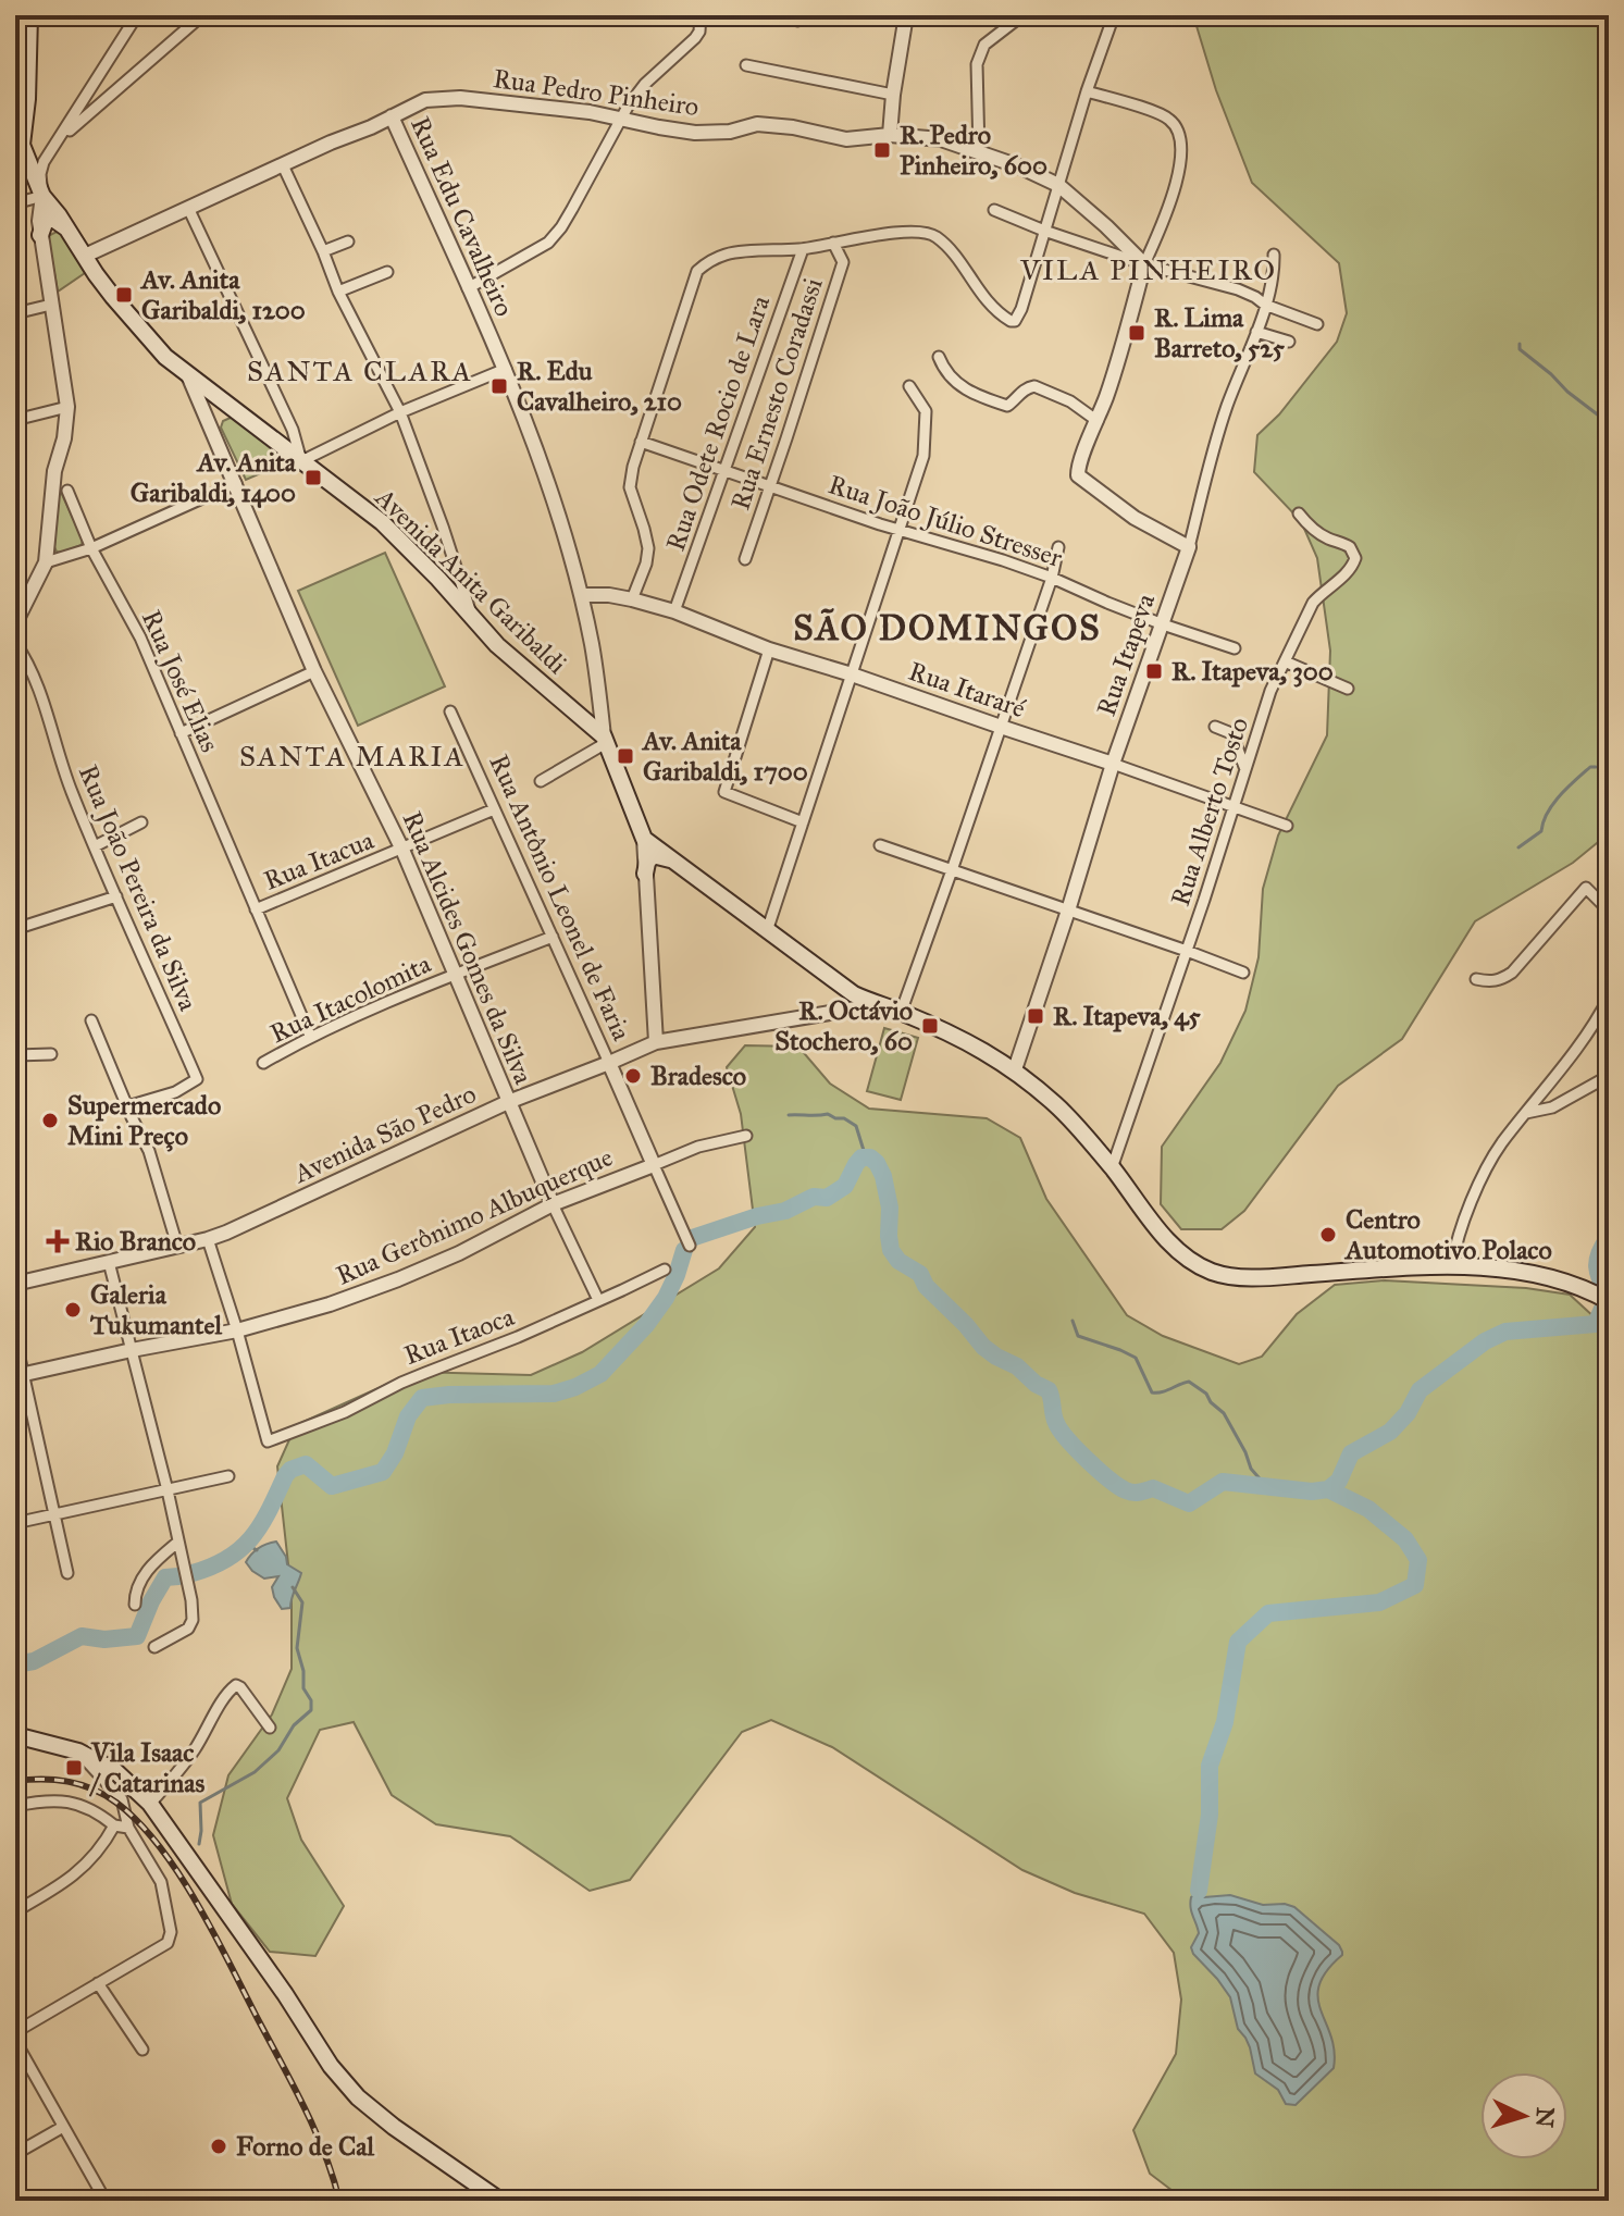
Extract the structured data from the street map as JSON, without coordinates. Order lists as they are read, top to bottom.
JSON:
{
  "streets": {
    "main road": ["Avenida Anita Garibaldi"],
    "street": [
      "Rua Pedro Pinheiro",
      "Rua Edu Cavalheiro",
      "Rua Ernesto Coradassi",
      "Rua Odete Rocio de Lara",
      "Rua João Júlio Stresser",
      "Rua Itapeva",
      "Rua José Elias",
      "Rua Itararé",
      "Rua Alberto Tosto",
      "Rua Itacua",
      "Rua João Pereira da Silva",
      "Rua Antônio Leonel de Faria",
      "Rua Alcides Gomes da Silva",
      "Rua Itacolomita",
      "Avenida São Pedro",
      "Rua Gerônimo Albuquerque",
      "Rua Itaoca"
    ]
  },
  "crossings": [
    ["Rua Pedro Pinheiro", "Rua Edu Cavalheiro"],
    ["Rua Pedro Pinheiro", "Avenida Anita Garibaldi"],
    ["Rua Edu Cavalheiro", "Avenida Anita Garibaldi"],
    ["Rua Edu Cavalheiro", "Rua Itararé"],
    ["Rua Ernesto Coradassi", "Rua João Júlio Stresser"],
    ["Rua Odete Rocio de Lara", "Rua João Júlio Stresser"],
    ["Rua Odete Rocio de Lara", "Rua Itararé"],
    ["Rua João Júlio Stresser", "Rua Itapeva"],
    ["Avenida Anita Garibaldi", "Rua Alcides Gomes da Silva"],
    ["Rua Itapeva", "Rua Itararé"],
    ["Rua José Elias", "Rua Itacua"],
    ["Rua José Elias", "Rua Itacolomita"],
    ["Rua Itararé", "Rua Alberto Tosto"],
    ["Rua Itacua", "Rua Antônio Leonel de Faria"],
    ["Rua Itacua", "Rua Alcides Gomes da Silva"],
    ["Rua Antônio Leonel de Faria", "Rua Itacolomita"],
    ["Rua Antônio Leonel de Faria", "Avenida São Pedro"],
    ["Rua Antônio Leonel de Faria", "Rua Gerônimo Albuquerque"],
    ["Rua Alcides Gomes da Silva", "Rua Itacolomita"],
    ["Rua Alcides Gomes da Silva", "Avenida São Pedro"],
    ["Rua Alcides Gomes da Silva", "Rua Gerônimo Albuquerque"],
    ["Rua Alcides Gomes da Silva", "Rua Itaoca"],
    ["Rua Gerônimo Albuquerque", "Rua Itaoca"]
  ],
  "districts": [
    "VILA PINHEIRO",
    "SANTA CLARA",
    "SÃO DOMINGOS",
    "SANTA MARIA"
  ],
  "places": {
    "transit": [
      "R. Pedro Pinheiro, 600",
      "Av. Anita Garibaldi, 1200",
      "R. Lima Barreto, 525",
      "R. Edu Cavalheiro, 210",
      "Av. Anita Garibaldi, 1400",
      "R. Itapeva, 300",
      "Av. Anita Garibaldi, 1700",
      "R. Itapeva, 45",
      "R. Octávio Stochero, 60",
      "Vila Isaac / Catarinas"
    ],
    "other": [
      "Bradesco",
      "Supermercado Mini Preço",
      "Centro Automotivo Polaco",
      "Galeria Tukumantel",
      "Forno de Cal"
    ],
    "health": ["Rio Branco"]
  },
  "north": "right"
}
